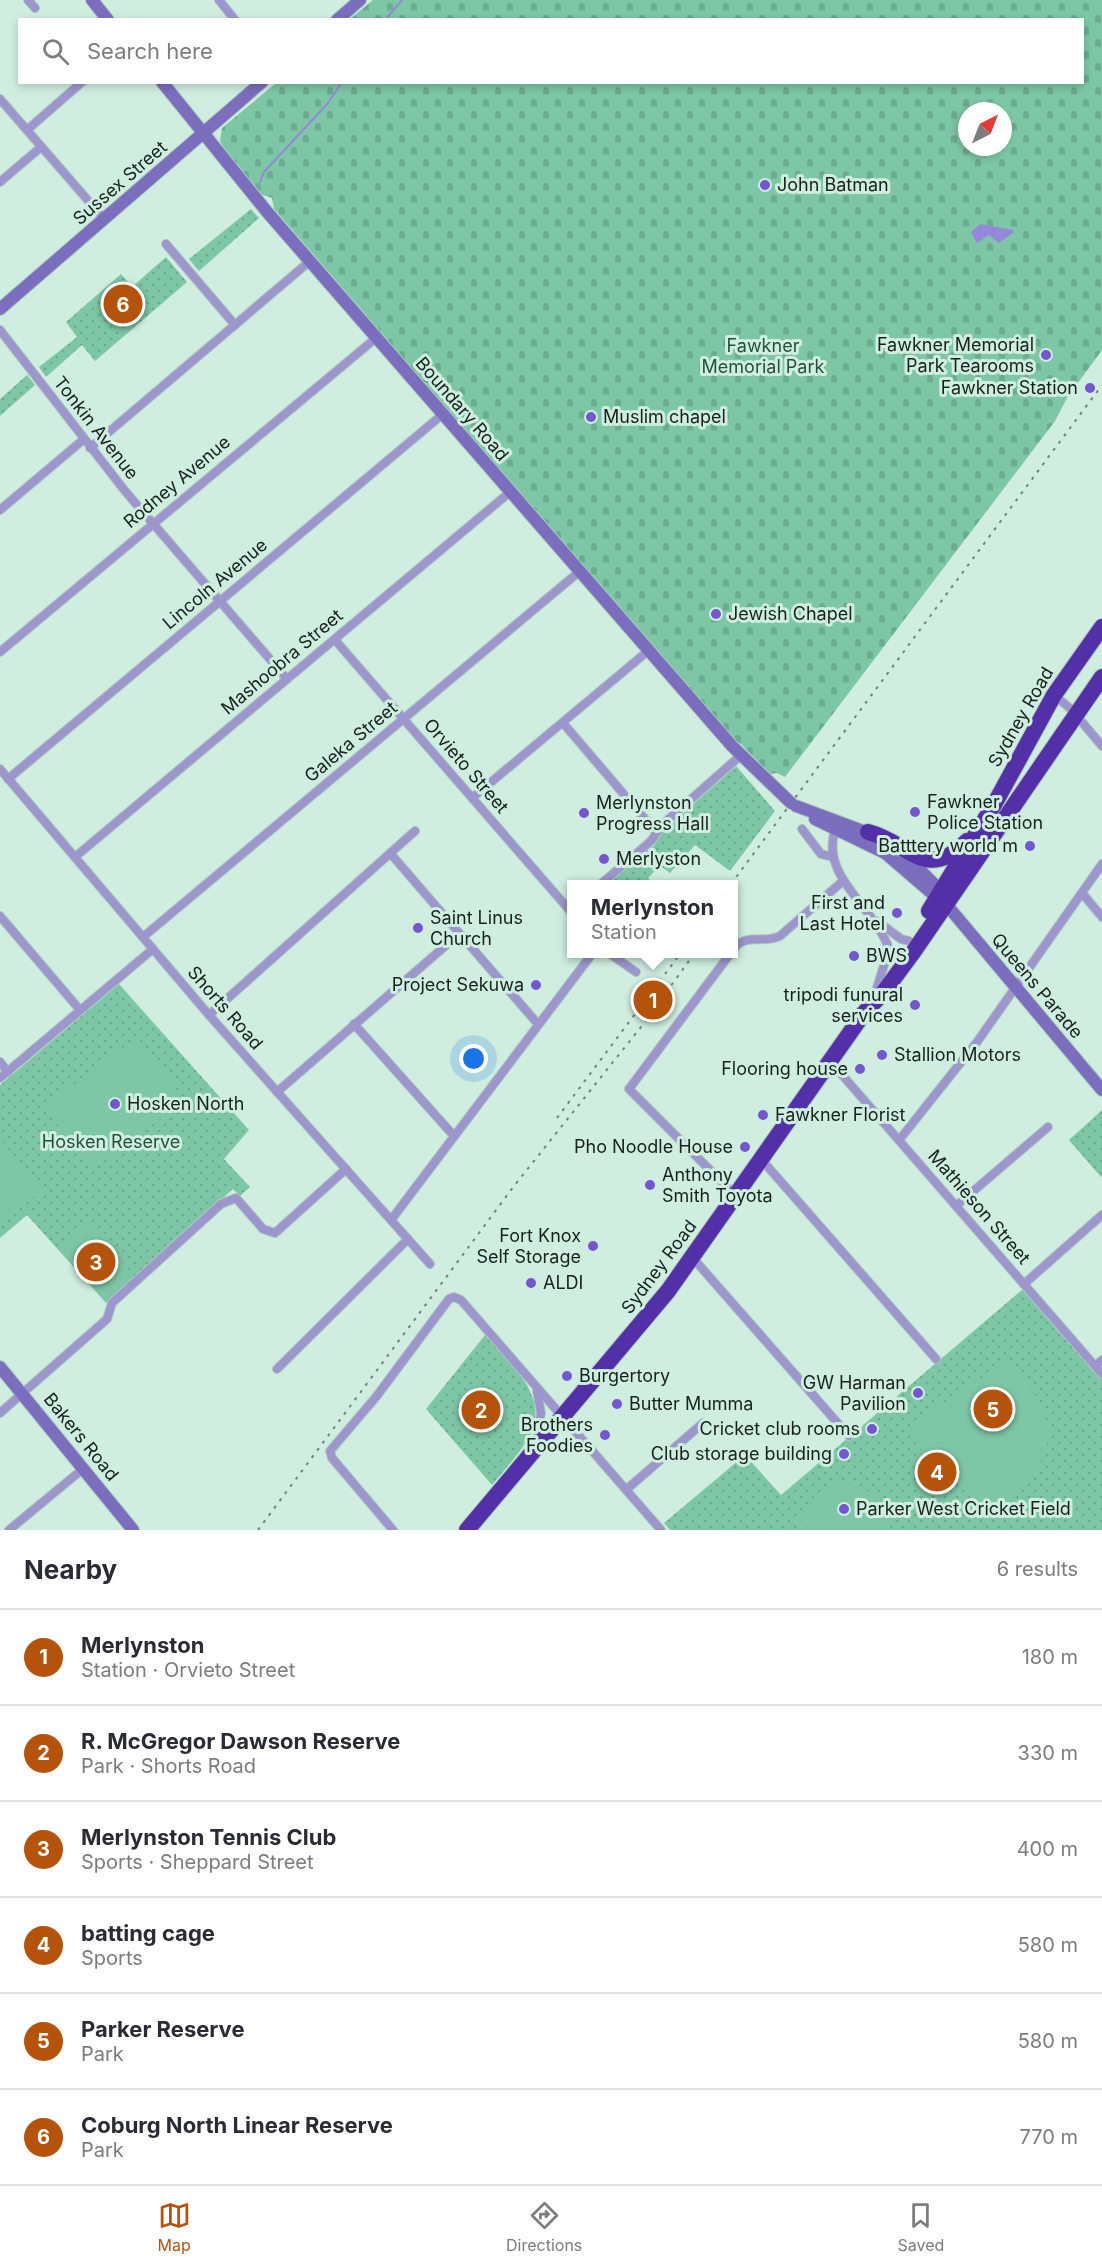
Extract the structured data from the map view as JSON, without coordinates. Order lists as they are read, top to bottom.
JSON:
{
  "streets": {
    "highway": ["Sydney Road"],
    "main road": [
      "Sussex Street",
      "Boundary Road",
      "Queens Parade",
      "Bakers Road"
    ],
    "street": [
      "Tonkin Avenue",
      "Rodney Avenue",
      "Lincoln Avenue",
      "Mashoobra Street",
      "Galeka Street",
      "Orvieto Street",
      "Shorts Road",
      "Mathieson Street"
    ]
  },
  "crossings": [
    ["Sussex Street", "Boundary Road"],
    ["Boundary Road", "Rodney Avenue"],
    ["Boundary Road", "Lincoln Avenue"],
    ["Boundary Road", "Mashoobra Street"],
    ["Boundary Road", "Sydney Road"],
    ["Boundary Road", "Galeka Street"],
    ["Boundary Road", "Queens Parade"],
    ["Tonkin Avenue", "Rodney Avenue"],
    ["Tonkin Avenue", "Lincoln Avenue"],
    ["Tonkin Avenue", "Mashoobra Street"],
    ["Lincoln Avenue", "Shorts Road"],
    ["Mashoobra Street", "Orvieto Street"],
    ["Mashoobra Street", "Shorts Road"],
    ["Sydney Road", "Queens Parade"],
    ["Sydney Road", "Mathieson Street"],
    ["Galeka Street", "Orvieto Street"],
    ["Galeka Street", "Shorts Road"]
  ],
  "parks": ["Fawkner Memorial Park", "Hosken Reserve"],
  "places": [
    "John Batman",
    "Fawkner Memorial Park Tearooms",
    "Fawkner Station",
    "Muslim chapel",
    "Jewish Chapel",
    "Fawkner Police Station",
    "Merlynston Progress Hall",
    "Batttery world m",
    "Merlyston",
    "First and Last Hotel",
    "Saint Linus Church",
    "BWS",
    "Project Sekuwa",
    "tripodi funural services",
    "Stallion Motors",
    "Flooring house",
    "Hosken North",
    "Fawkner Florist",
    "Pho Noodle House",
    "Anthony Smith Toyota",
    "Fort Knox Self Storage",
    "ALDI",
    "Burgertory",
    "GW Harman Pavilion",
    "Butter Mumma",
    "Cricket club rooms",
    "Brothers Foodies",
    "Club storage building",
    "Parker West Cricket Field"
  ],
  "north": "top right",
  "page": {
    "search": "Search here",
    "pins": [
      "6",
      "1",
      "3",
      "5",
      "2",
      "4"
    ],
    "popup": ["Merlynston", "Station"],
    "heading": ["Nearby", "6 results"],
    "list": [
      {
        "mark": "1",
        "name": "Merlynston",
        "note": "Station · Orvieto Street",
        "value": "180 m"
      },
      {
        "mark": "2",
        "name": "R. McGregor Dawson Reserve",
        "note": "Park · Shorts Road",
        "value": "330 m"
      },
      {
        "mark": "3",
        "name": "Merlynston Tennis Club",
        "note": "Sports · Sheppard Street",
        "value": "400 m"
      },
      {
        "mark": "4",
        "name": "batting cage",
        "note": "Sports",
        "value": "580 m"
      },
      {
        "mark": "5",
        "name": "Parker Reserve",
        "note": "Park",
        "value": "580 m"
      },
      {
        "mark": "6",
        "name": "Coburg North Linear Reserve",
        "note": "Park",
        "value": "770 m"
      }
    ],
    "nav": ["Map", "Directions", "Saved"]
  }
}
